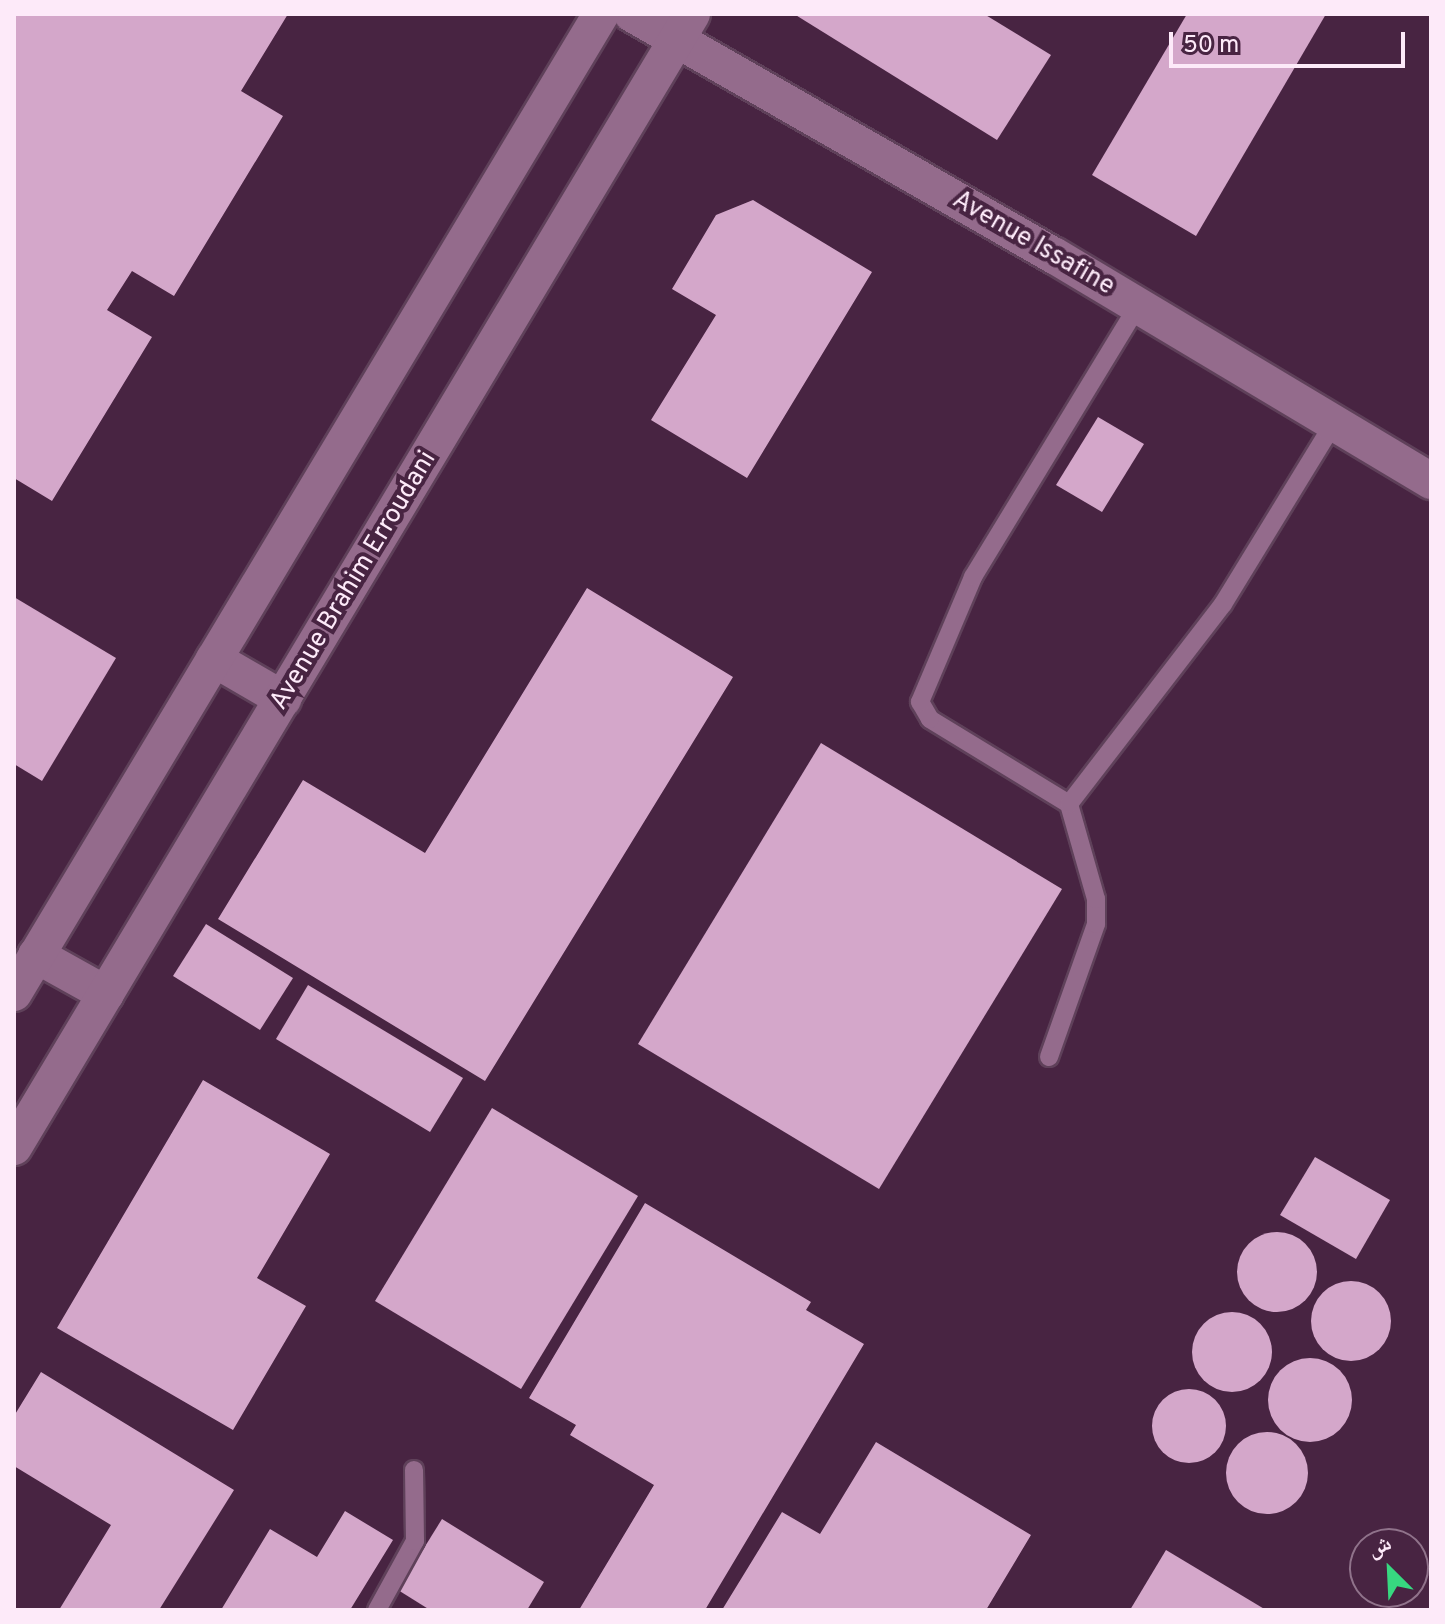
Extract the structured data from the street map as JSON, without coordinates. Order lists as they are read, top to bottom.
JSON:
{
  "streets": {
    "street": ["Avenue Issafine", "Avenue Brahim Erroudani"]
  },
  "crossings": [
    ["Avenue Issafine", "Avenue Brahim Erroudani"]
  ],
  "scale_bar": "50 m",
  "north": "top left"
}
